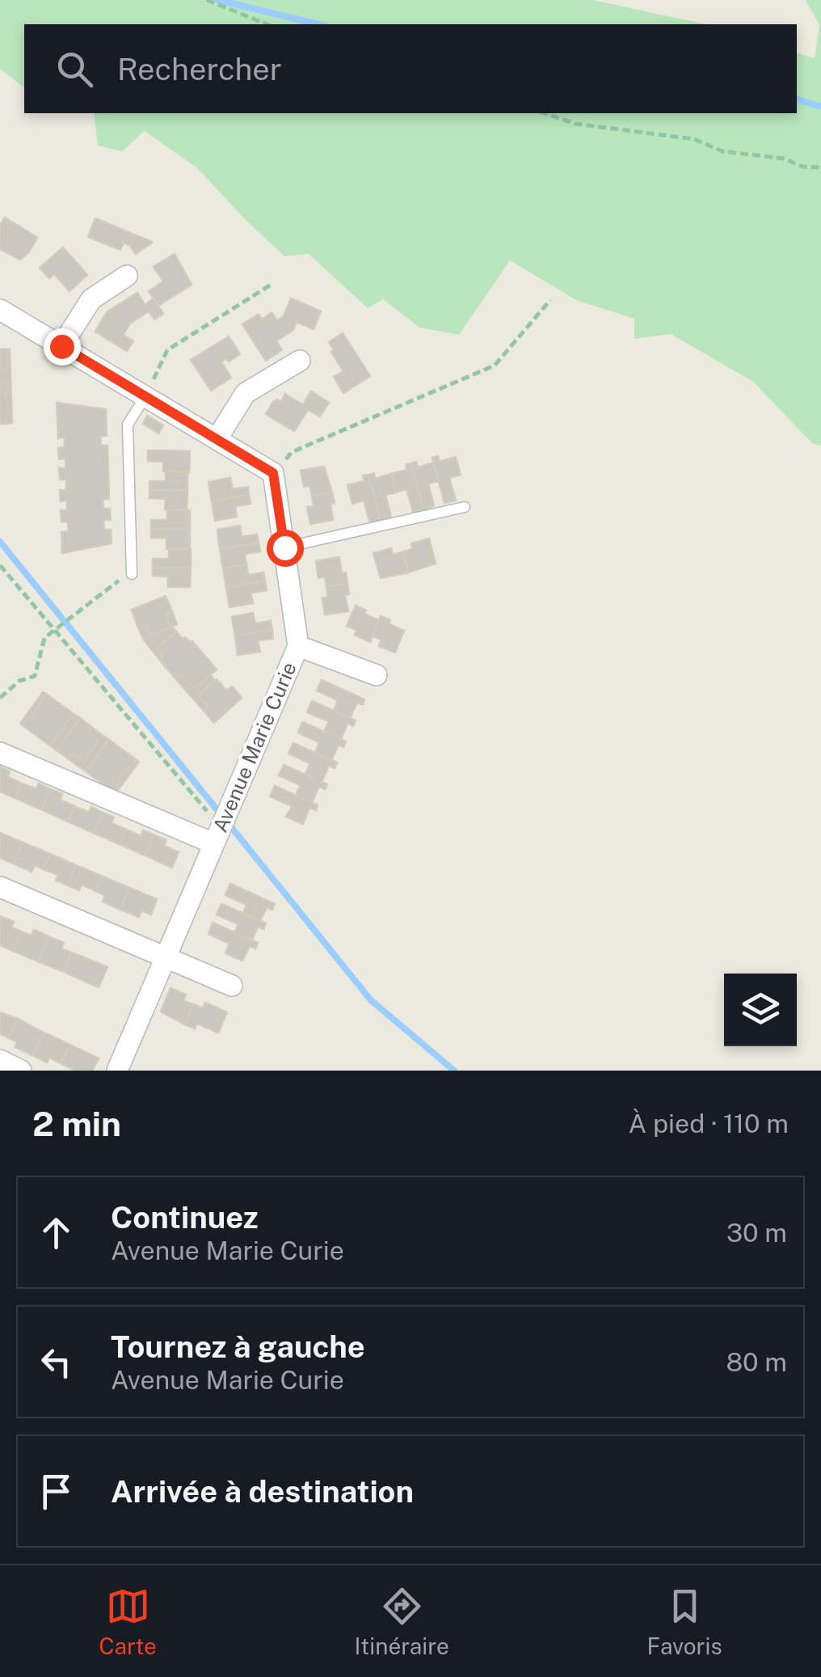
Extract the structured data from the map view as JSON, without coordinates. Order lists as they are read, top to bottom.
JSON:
{
  "streets": {
    "street": ["Avenue Marie Curie"]
  },
  "page": {
    "search": "Rechercher",
    "heading": ["2 min", "À pied · 110 m"],
    "list": [
      ["Continuez", "Avenue Marie Curie", "30 m"],
      ["Tournez à gauche", "Avenue Marie Curie", "80 m"],
      "Arrivée à destination"
    ],
    "nav": ["Carte", "Itinéraire", "Favoris"]
  }
}
